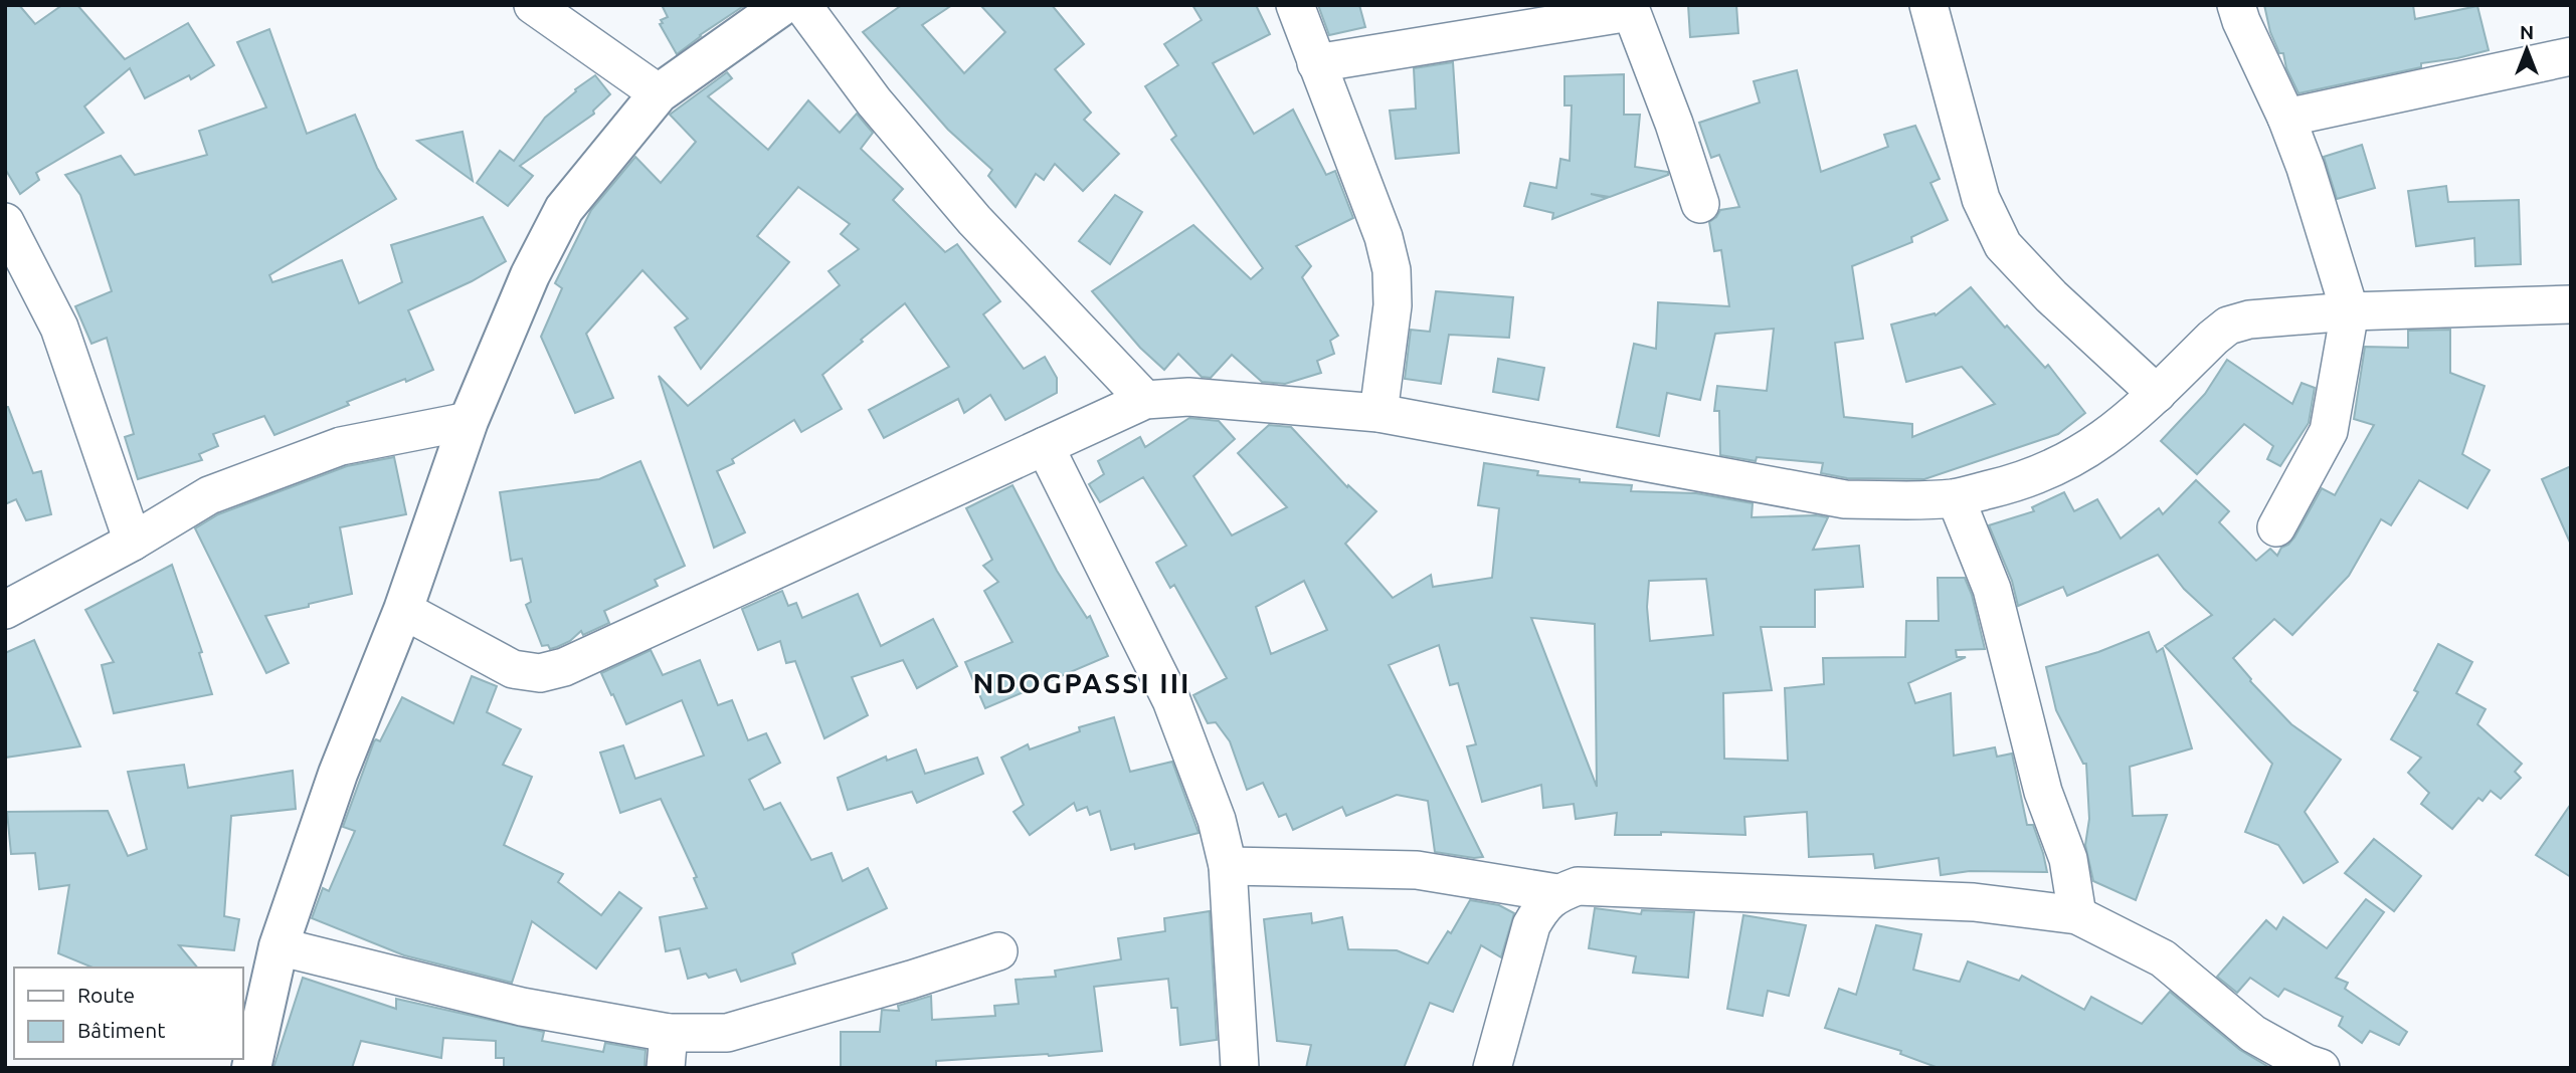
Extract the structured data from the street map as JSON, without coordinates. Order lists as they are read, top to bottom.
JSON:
{
  "districts": ["NDOGPASSI III"],
  "legend": ["Route", "Bâtiment"],
  "north": "top"
}
